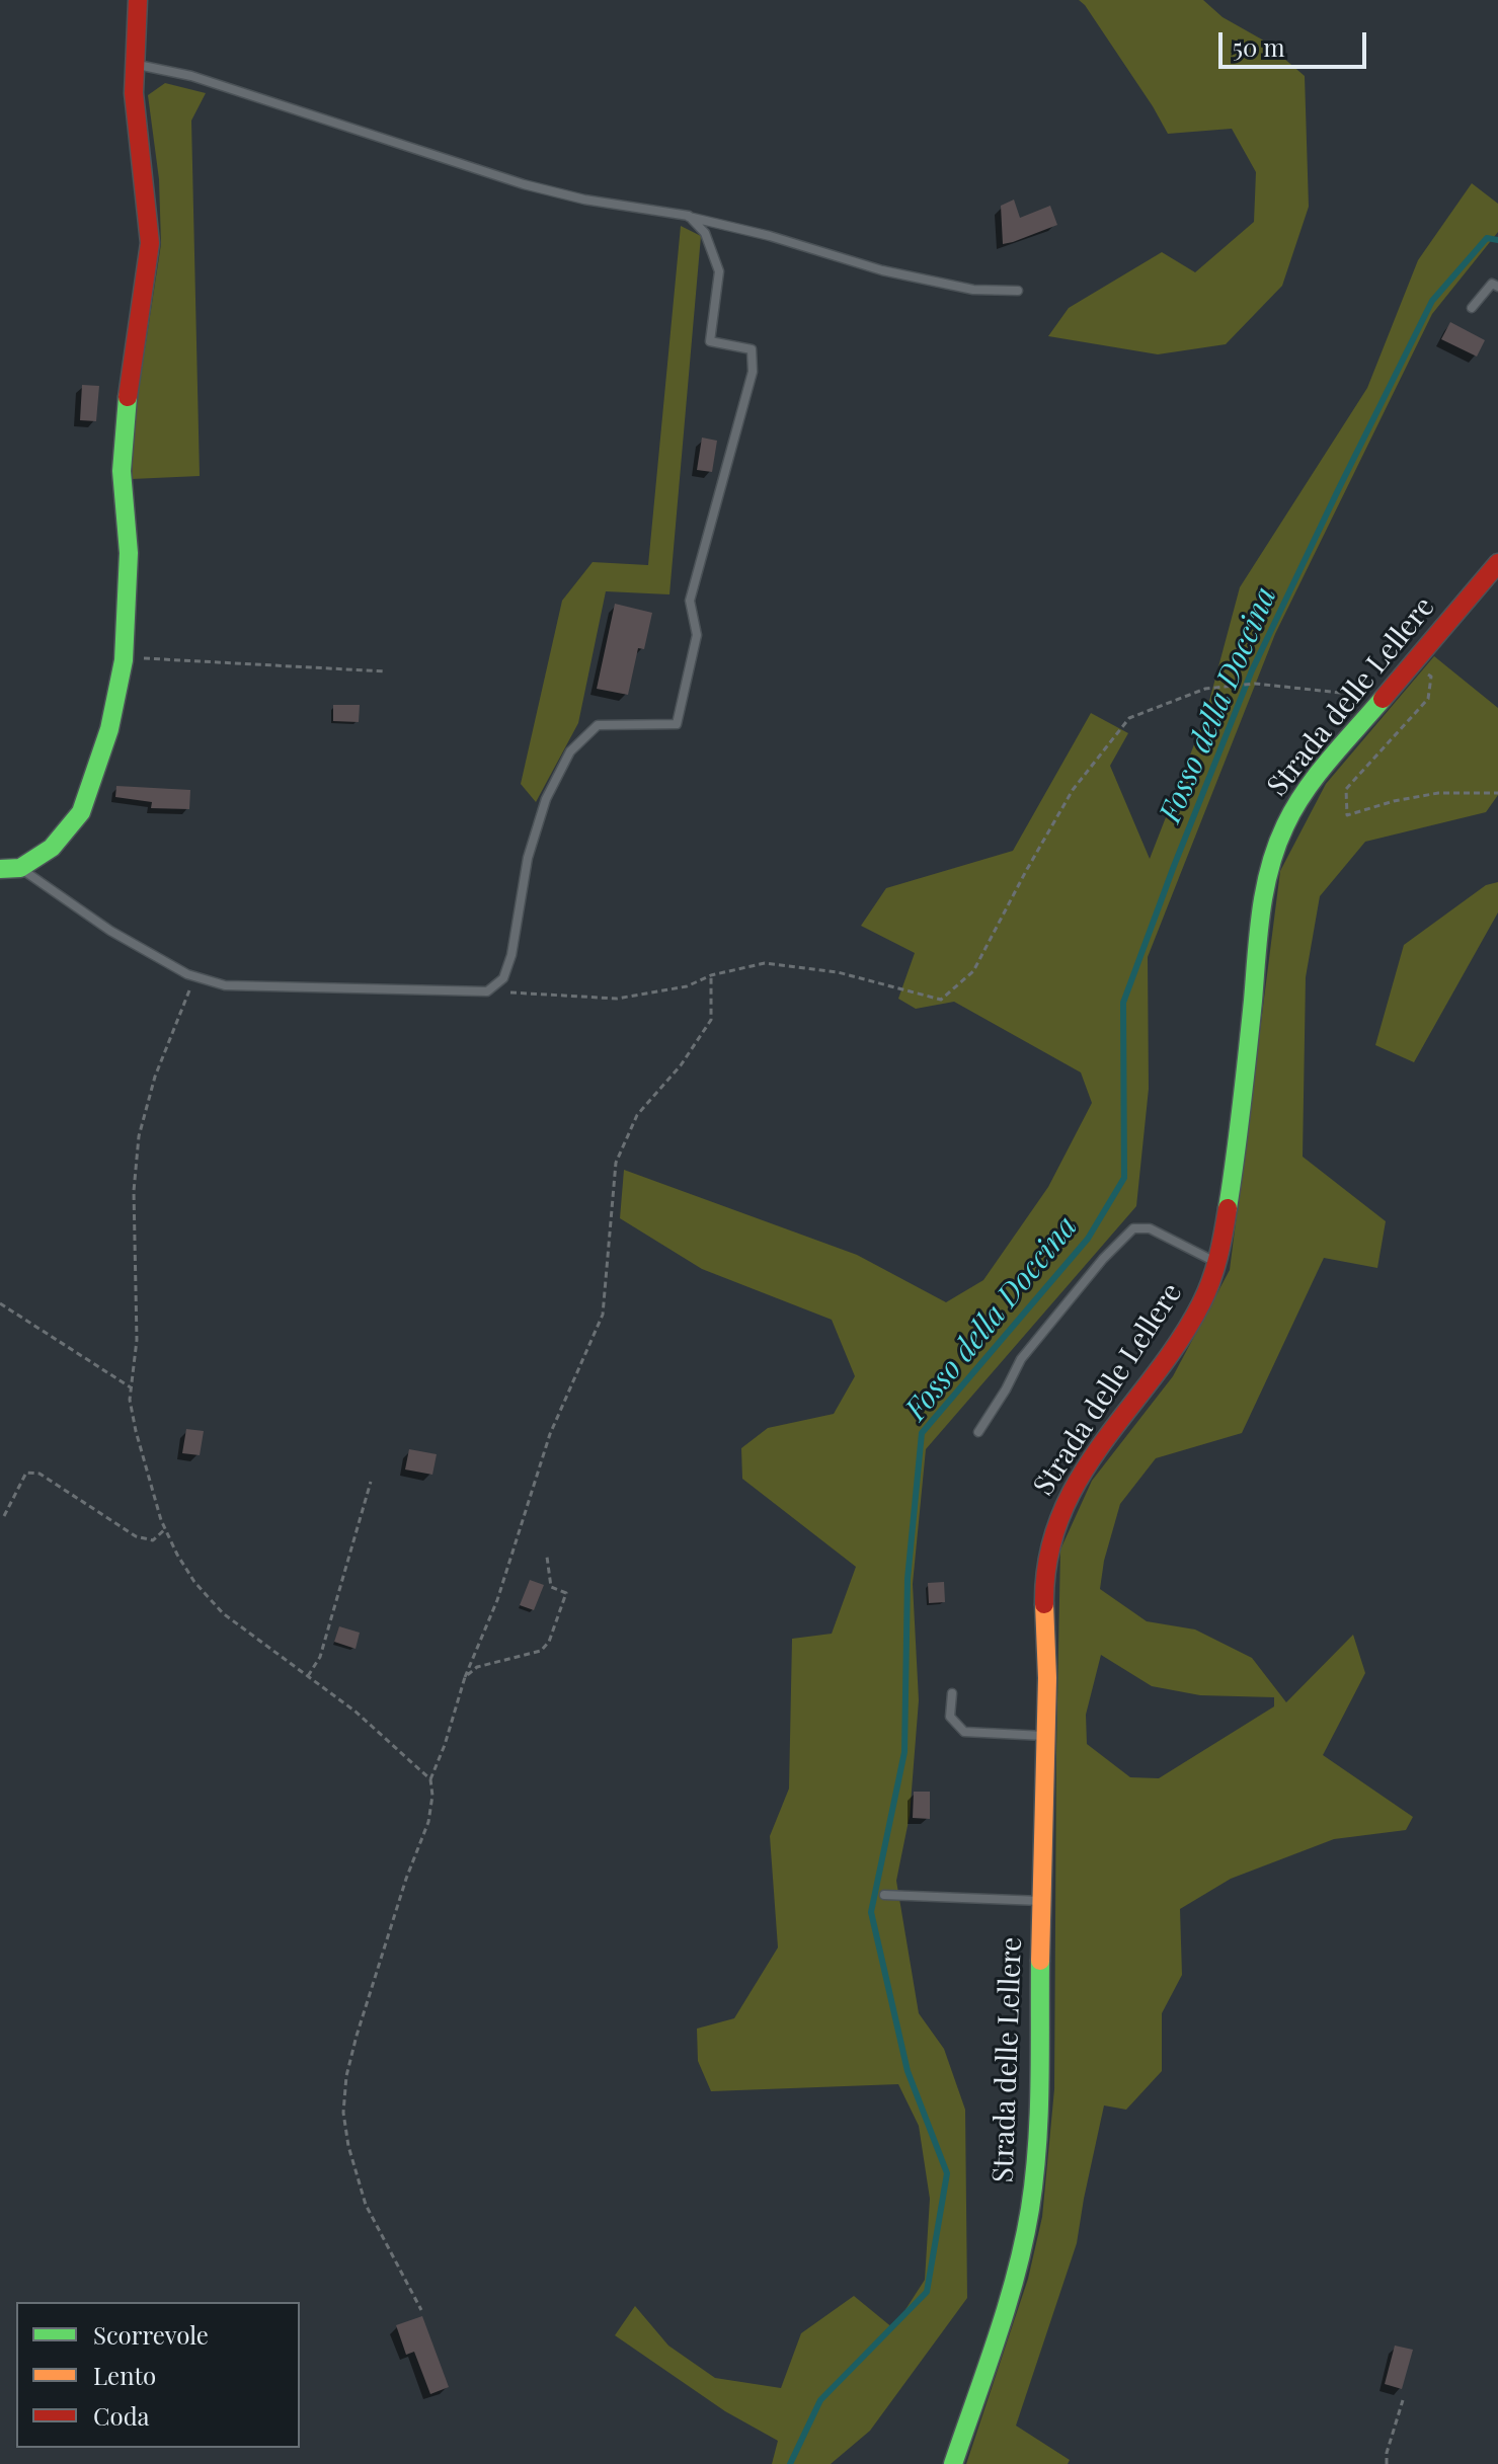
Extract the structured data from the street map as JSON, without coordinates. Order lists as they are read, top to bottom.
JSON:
{
  "streets": {
    "street": ["Strada delle Lellere"]
  },
  "water": ["Fosso della Doccina"],
  "legend": ["Scorrevole", "Lento", "Coda"],
  "scale_bar": "50 m"
}
